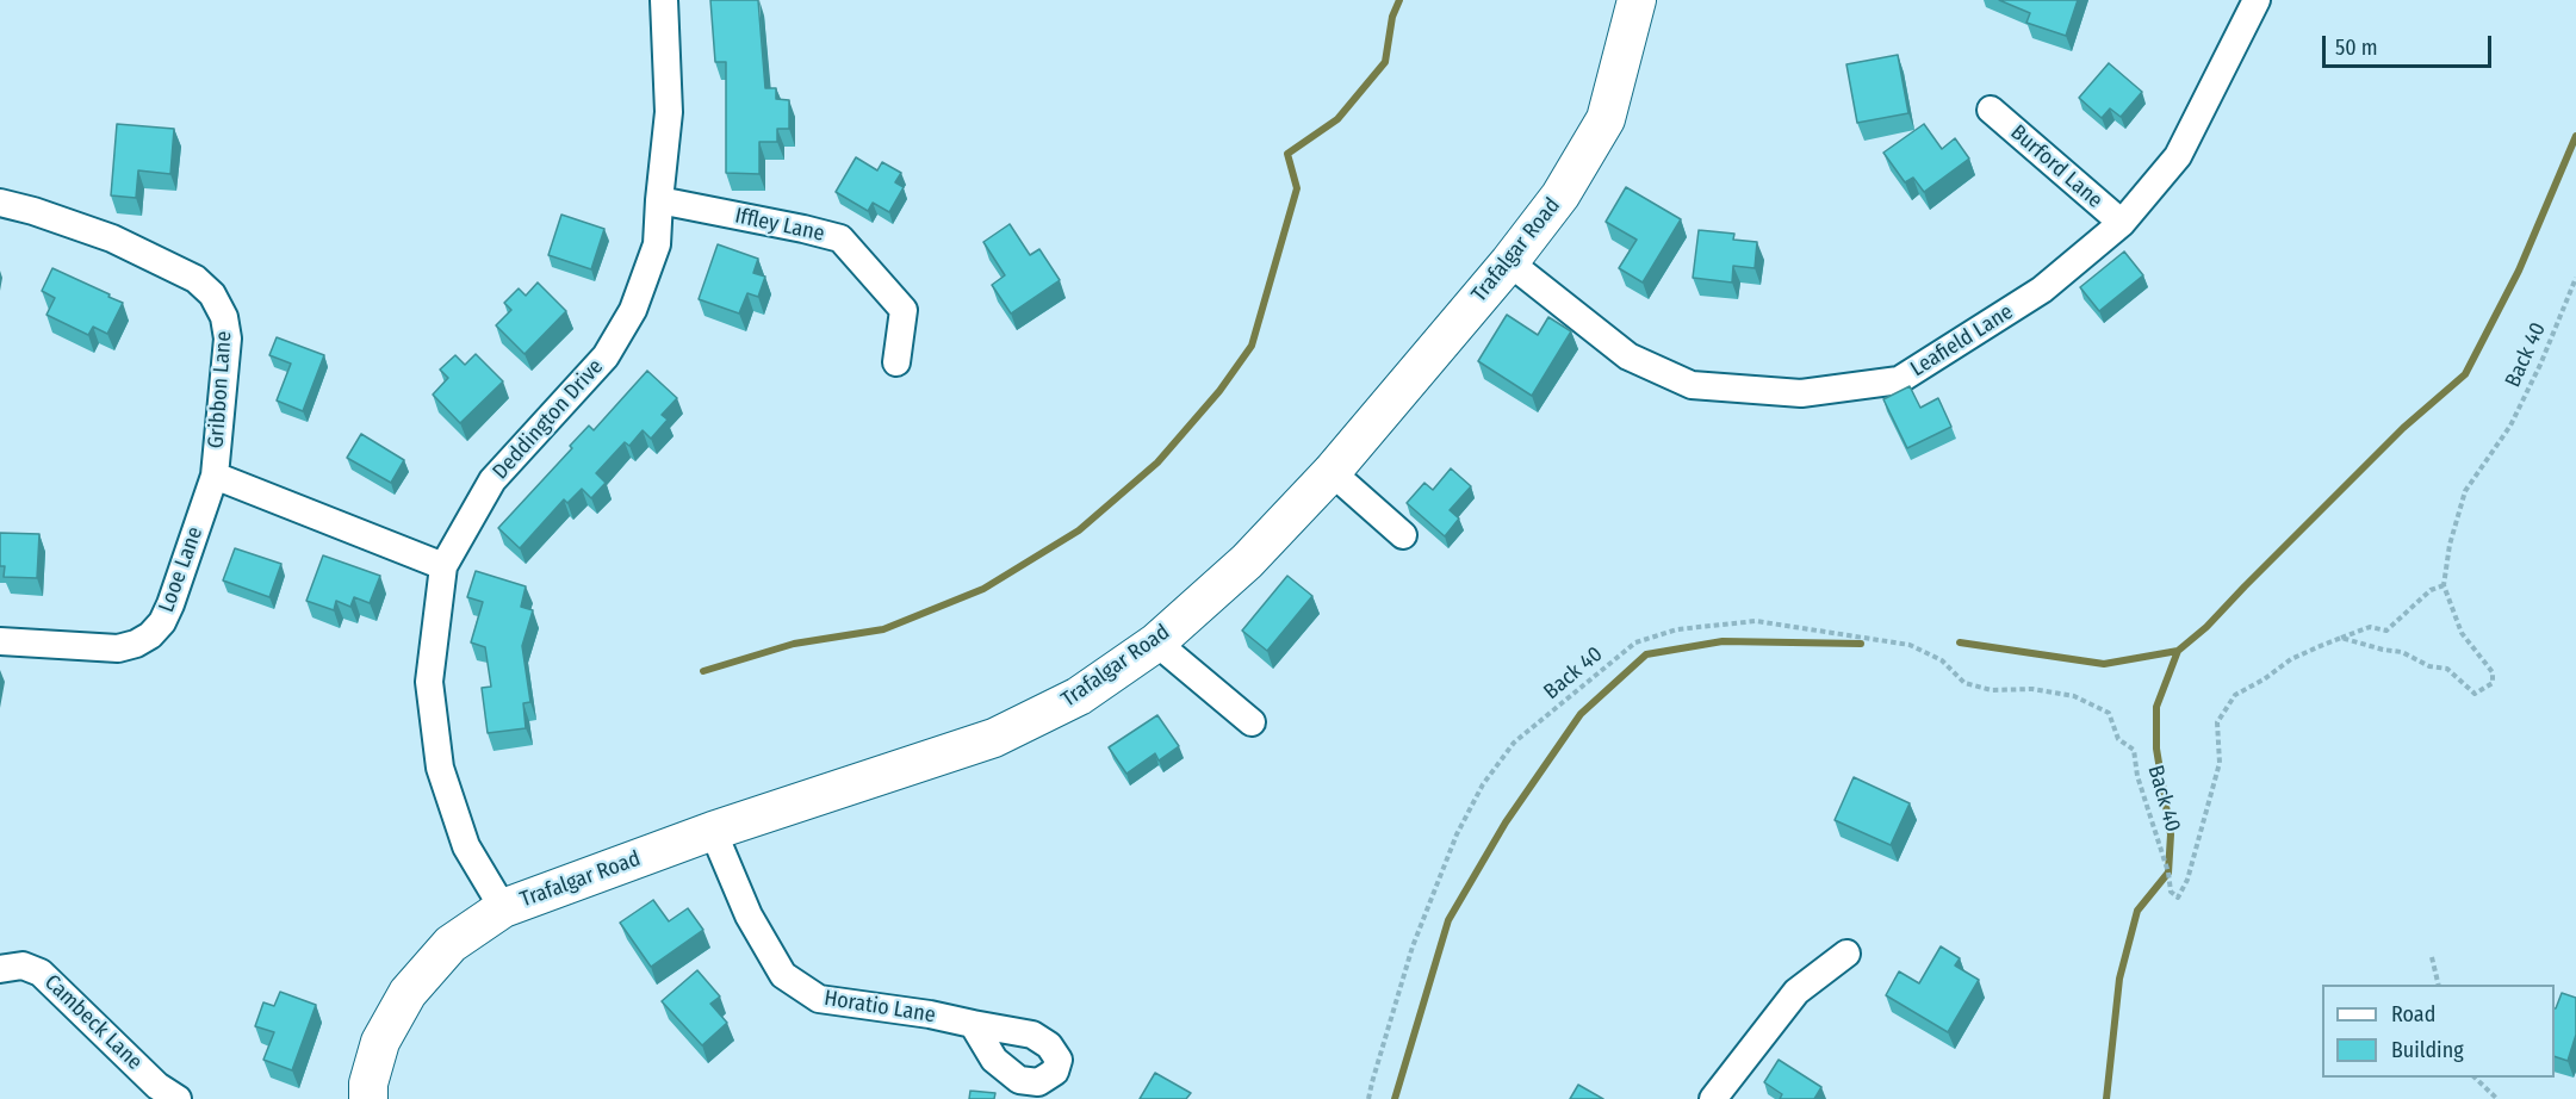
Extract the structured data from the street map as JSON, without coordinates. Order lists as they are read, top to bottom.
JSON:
{
  "streets": {
    "street": [
      "Burford Lane",
      "Iffley Lane",
      "Trafalgar Road",
      "Leafield Lane",
      "Gribbon Lane",
      "Deddington Drive",
      "Looe Lane",
      "Horatio Lane",
      "Cambeck Lane"
    ],
    "path": ["Back 40"]
  },
  "crossings": [
    ["Burford Lane", "Leafield Lane"],
    ["Iffley Lane", "Deddington Drive"],
    ["Trafalgar Road", "Leafield Lane"],
    ["Trafalgar Road", "Deddington Drive"],
    ["Trafalgar Road", "Horatio Lane"],
    ["Gribbon Lane", "Deddington Drive"],
    ["Gribbon Lane", "Looe Lane"]
  ],
  "legend": ["Road", "Building"],
  "scale_bar": "50 m"
}
